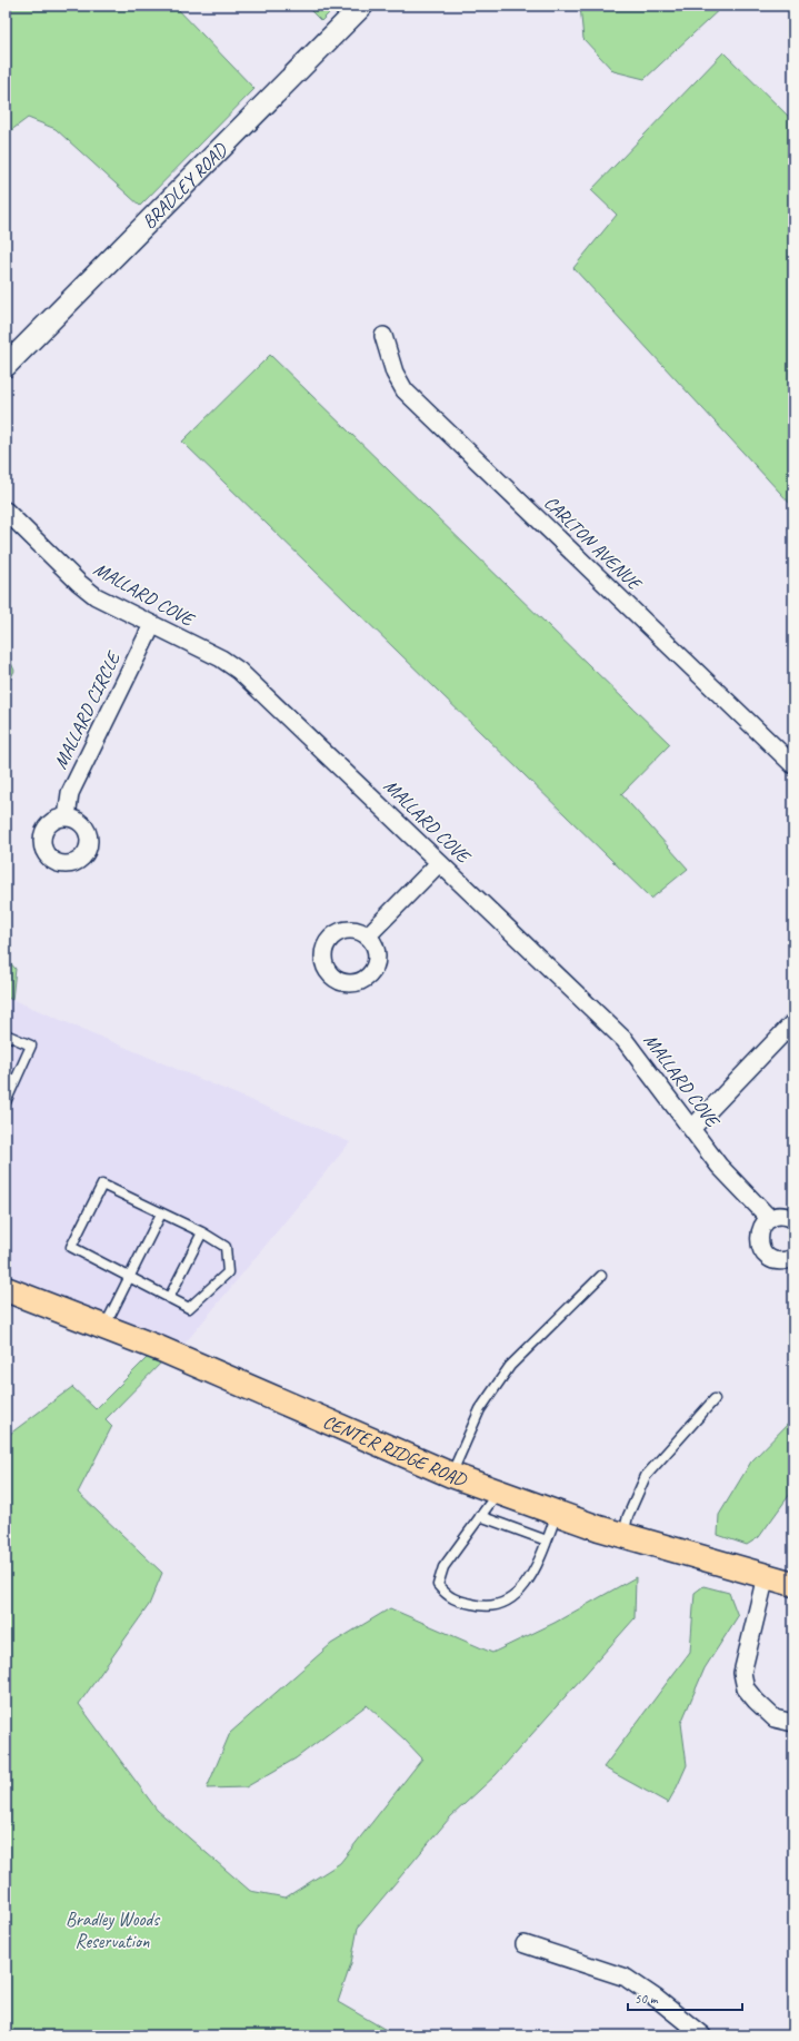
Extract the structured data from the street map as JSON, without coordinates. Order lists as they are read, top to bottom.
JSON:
{
  "streets": {
    "main road": ["CENTER RIDGE ROAD"],
    "street": [
      "BRADLEY ROAD",
      "CARLTON AVENUE",
      "MALLARD COVE",
      "MALLARD CIRCLE"
    ]
  },
  "crossings": [
    ["MALLARD COVE", "MALLARD CIRCLE"]
  ],
  "parks": ["Bradley Woods Reservation"],
  "scale_bar": "50 m"
}
